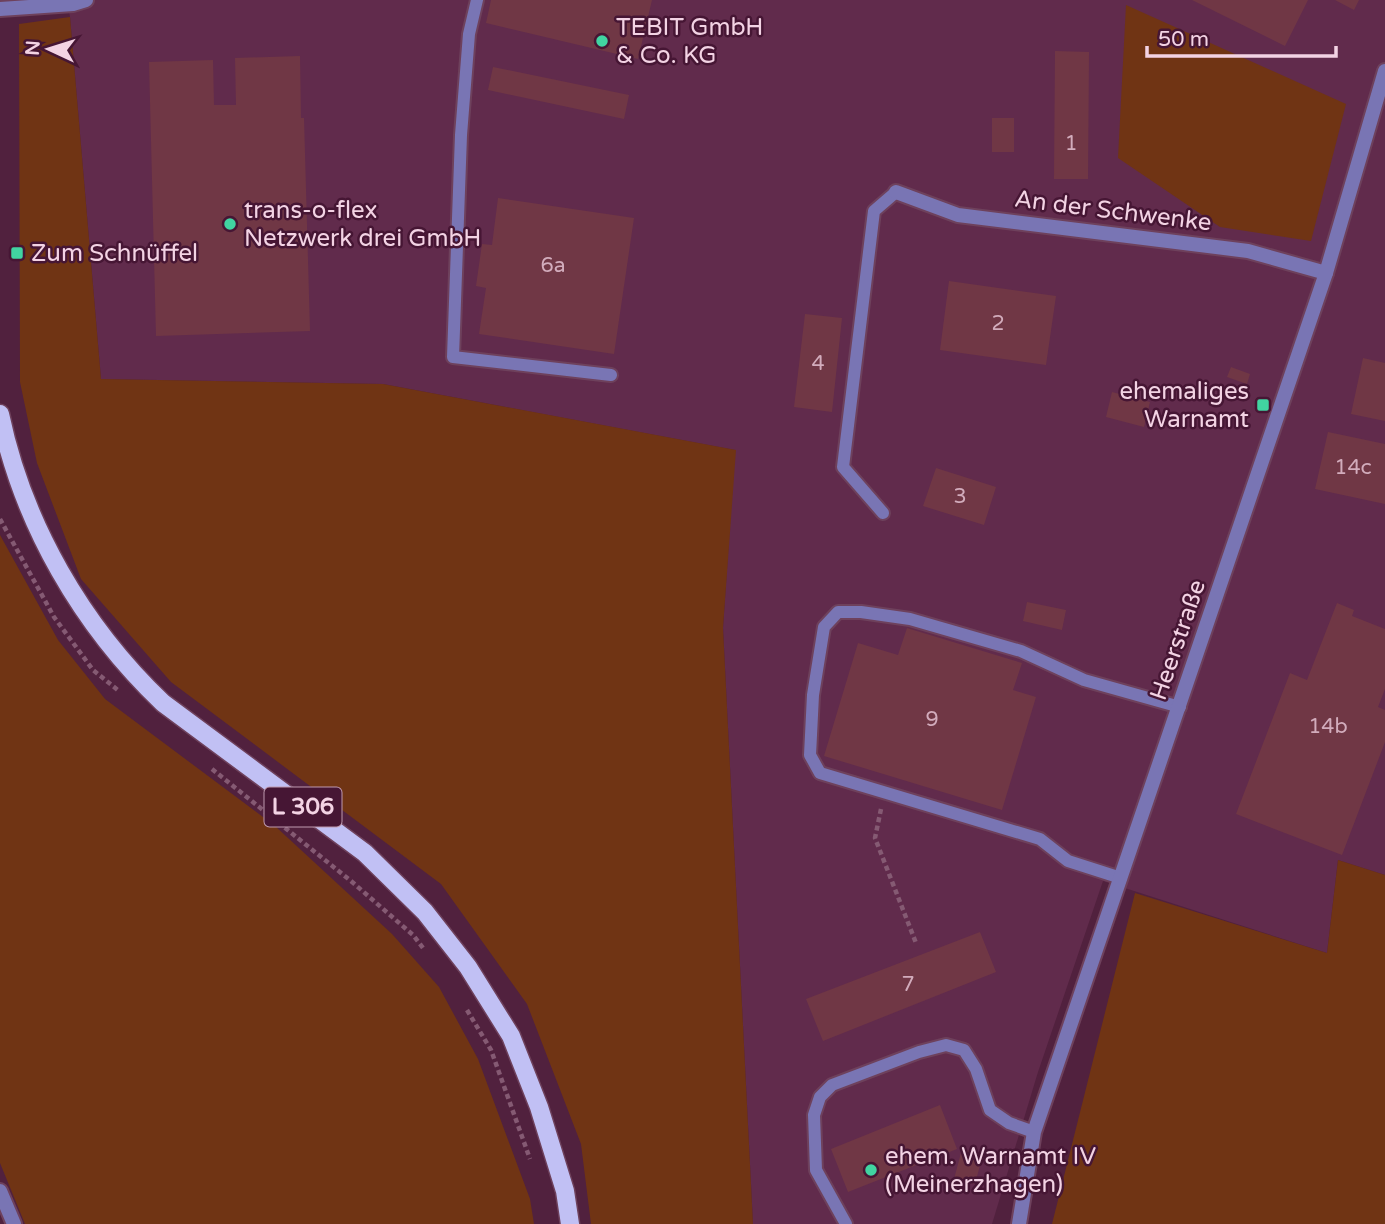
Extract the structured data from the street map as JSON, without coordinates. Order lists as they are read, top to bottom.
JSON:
{
  "streets": {
    "main road": ["L 306"],
    "street": ["An der Schwenke", "Heerstraße"]
  },
  "crossings": [
    ["An der Schwenke", "Heerstraße"]
  ],
  "places": {
    "other": ["TEBIT GmbH & Co. KG", "trans-o-flex Netzwerk drei GmbH", "ehem. Warnamt IV (Meinerzhagen)"],
    "transit": ["Zum Schnüffel", "ehemaliges Warnamt"]
  },
  "house_numbers": [
    "1",
    "6a",
    "2",
    "4",
    "14c",
    "3",
    "9",
    "14b",
    "7"
  ],
  "scale_bar": "50 m",
  "north": "left"
}
